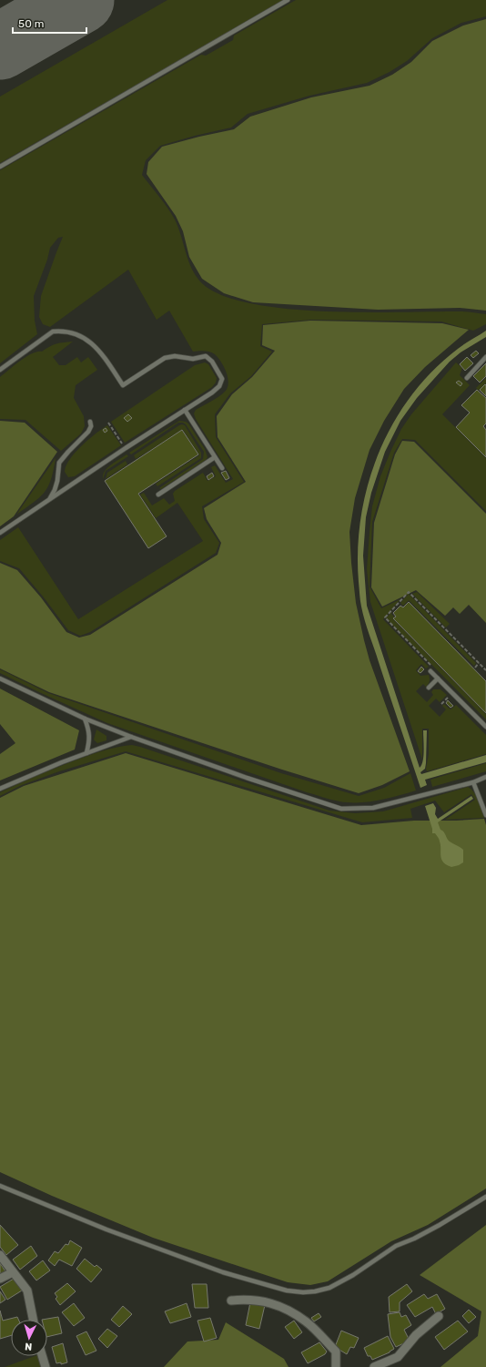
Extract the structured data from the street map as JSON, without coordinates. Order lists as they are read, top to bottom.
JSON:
{
  "scale_bar": "50 m",
  "north": "bottom"
}
